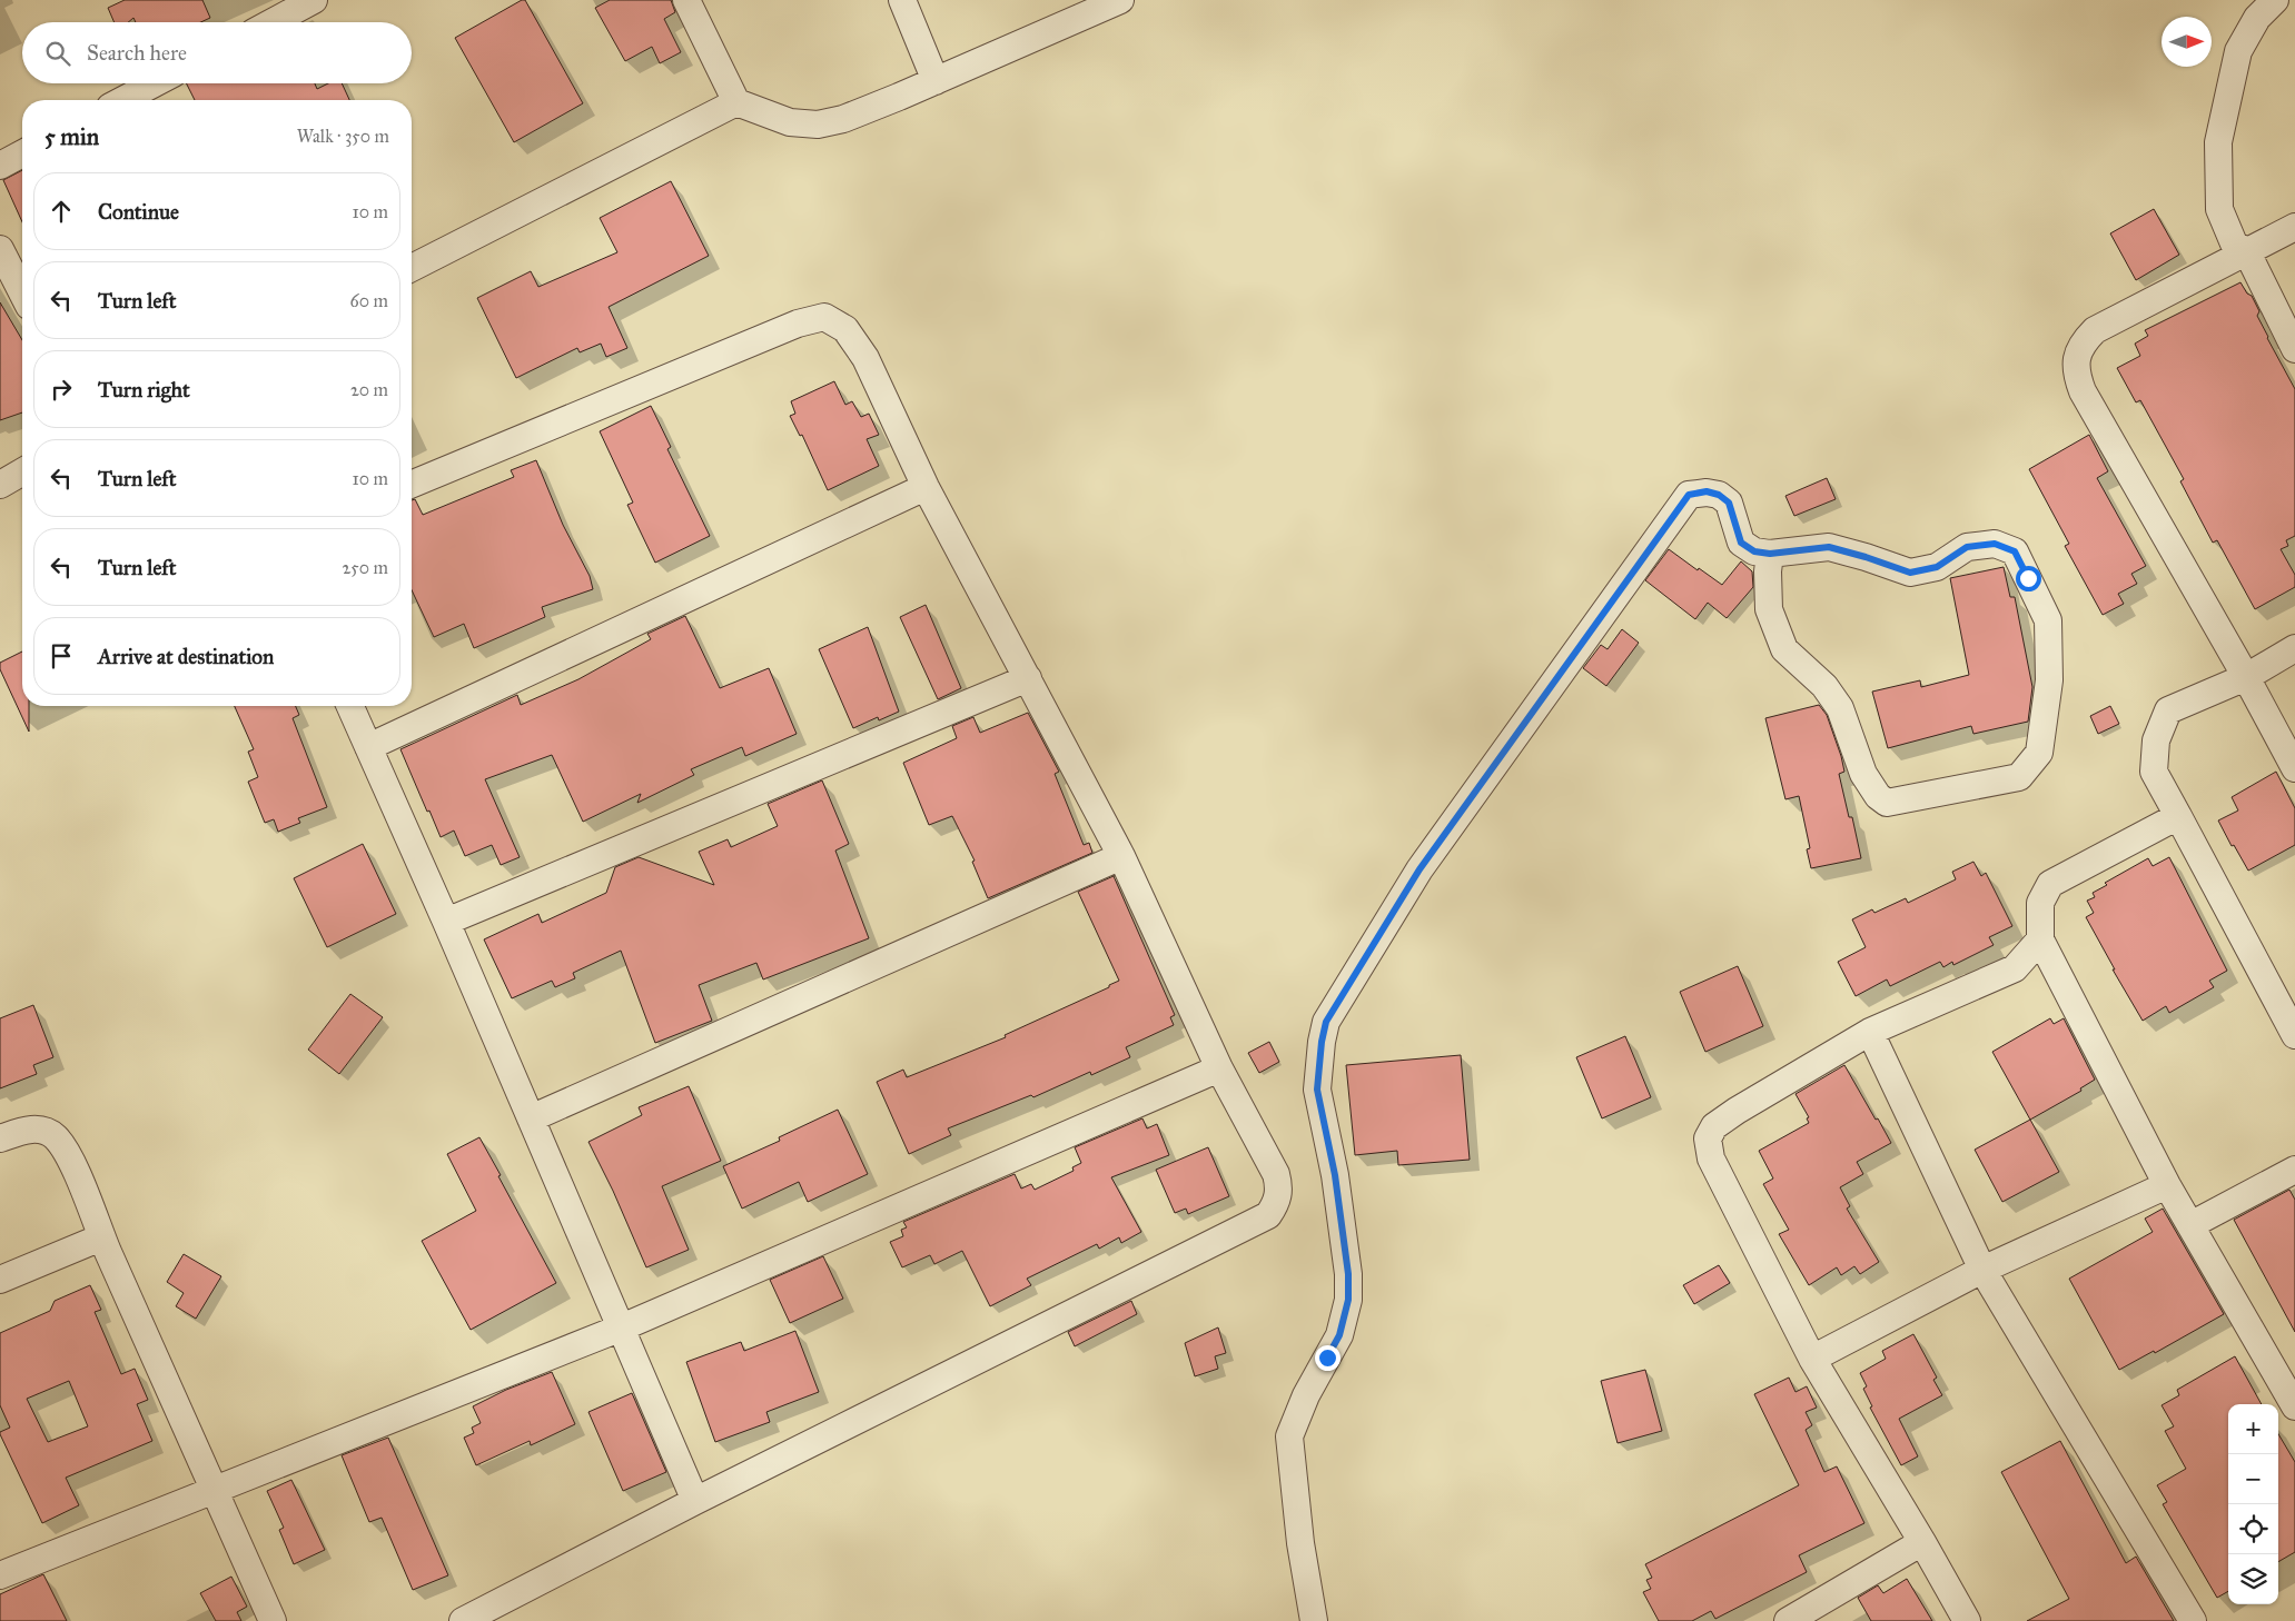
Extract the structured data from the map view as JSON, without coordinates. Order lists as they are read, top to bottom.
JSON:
{
  "north": "right",
  "page": {
    "search": "Search here",
    "heading": ["5 min", "Walk · 350 m"],
    "list": [
      ["Continue", "10 m"],
      ["Turn left", "60 m"],
      ["Turn right", "20 m"],
      ["Turn left", "10 m"],
      ["Turn left", "250 m"],
      "Arrive at destination"
    ],
    "map_buttons": ["+", "−"]
  }
}
